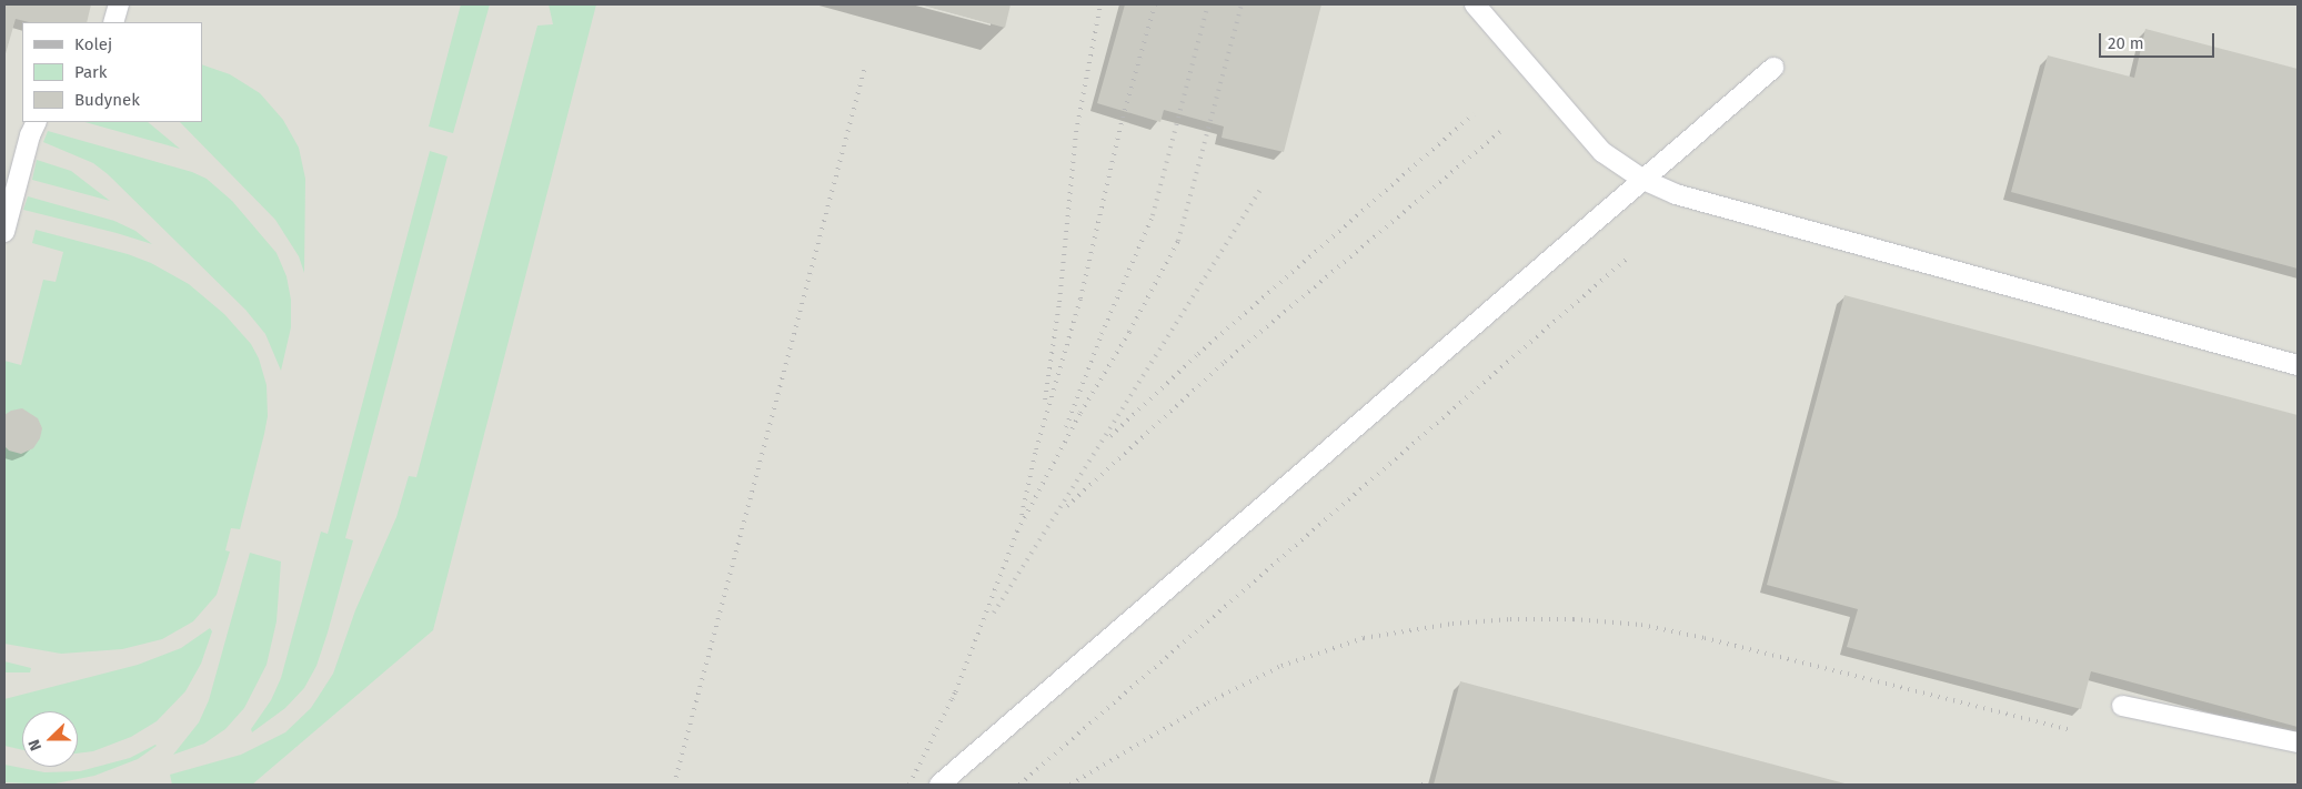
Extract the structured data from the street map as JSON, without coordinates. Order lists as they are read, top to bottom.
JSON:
{
  "legend": ["Kolej", "Park", "Budynek"],
  "scale_bar": "20 m",
  "north": "left"
}
